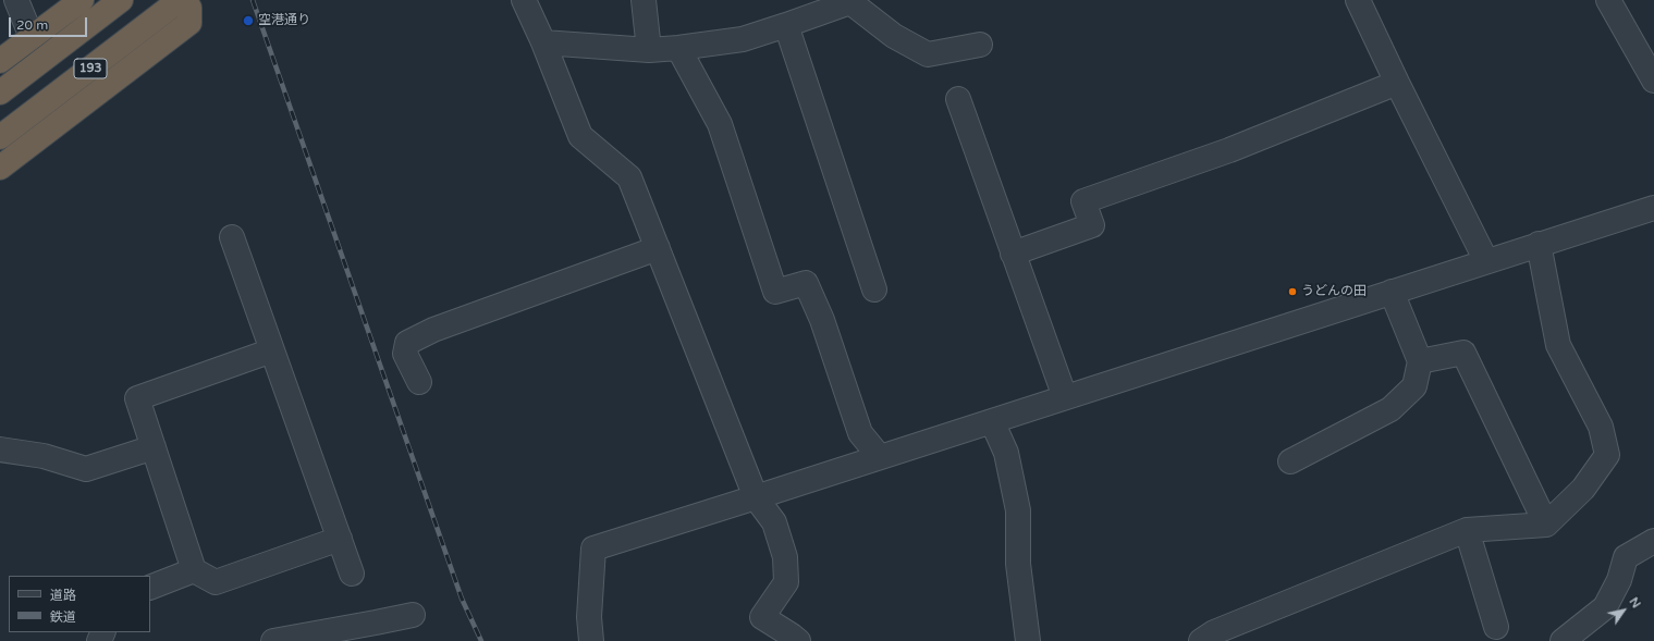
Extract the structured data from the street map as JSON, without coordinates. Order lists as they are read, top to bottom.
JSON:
{
  "streets": {
    "highway": ["193"]
  },
  "places": ["空港通り", "うどんの田"],
  "legend": ["道路", "鉄道"],
  "scale_bar": "20 m",
  "north": "top right"
}
